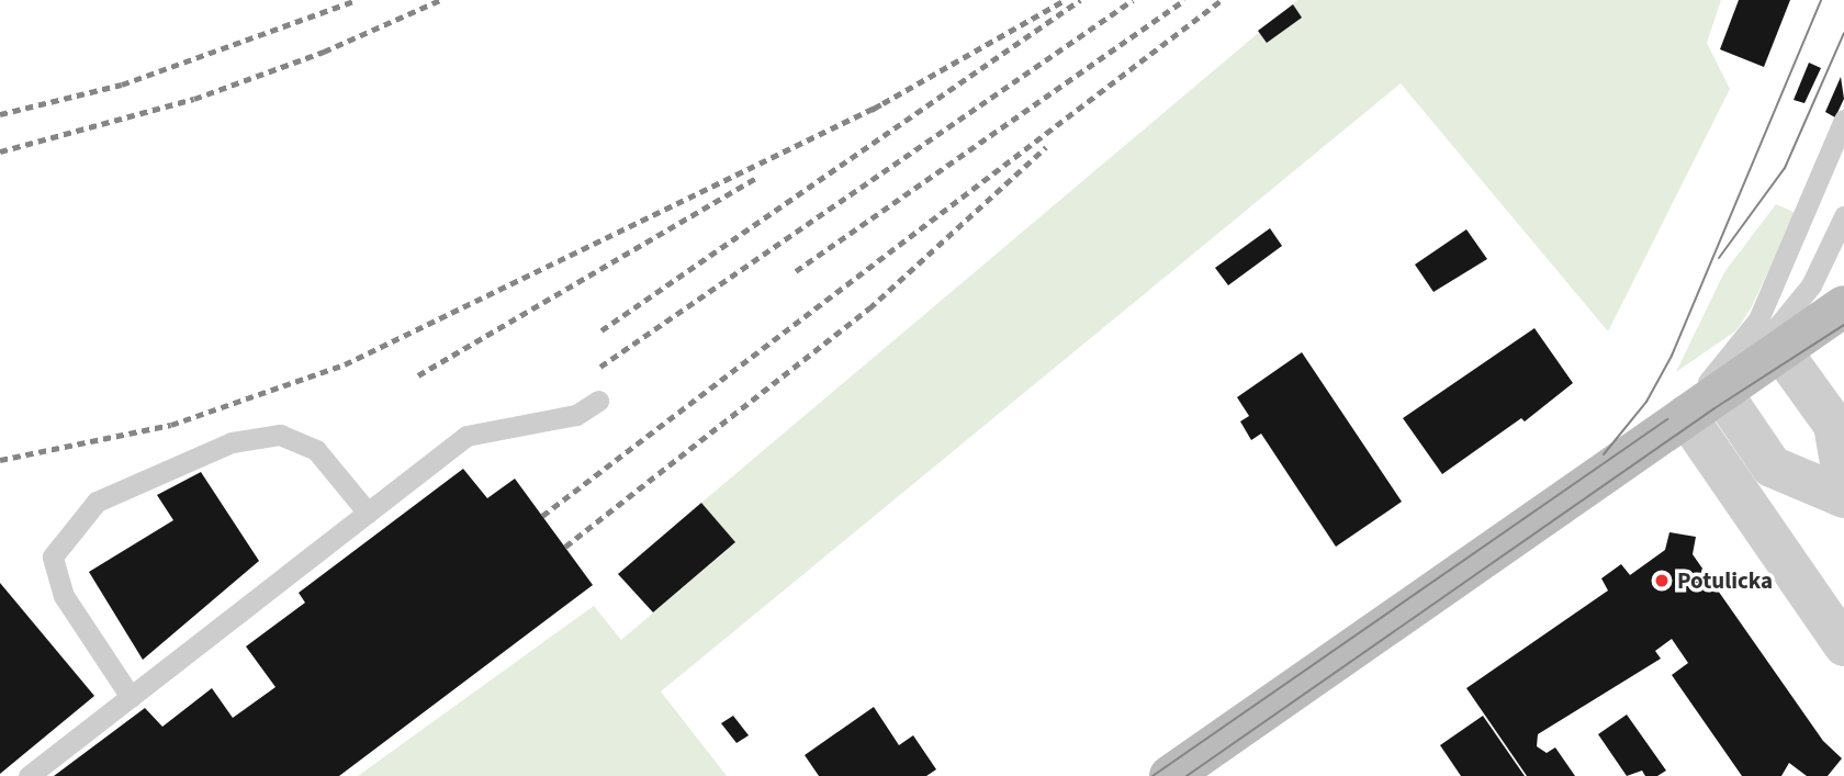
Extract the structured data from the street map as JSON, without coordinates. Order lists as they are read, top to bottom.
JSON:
{
  "places": ["Potulicka"]
}
